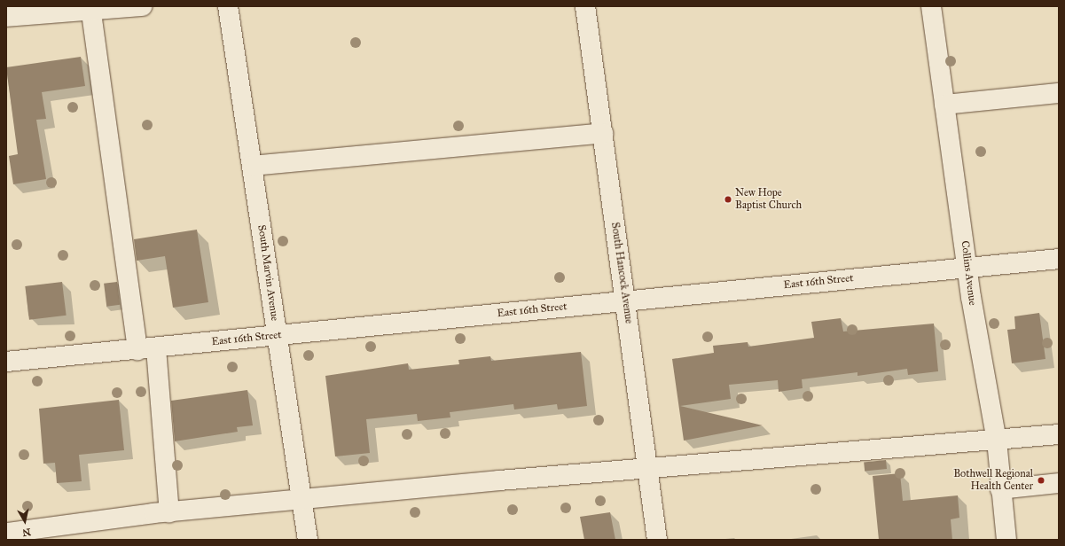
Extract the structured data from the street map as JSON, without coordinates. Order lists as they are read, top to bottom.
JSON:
{
  "streets": {
    "street": [
      "South Marvin Avenue",
      "South Hancock Avenue",
      "Collins Avenue",
      "East 16th Street"
    ]
  },
  "crossings": [
    ["South Marvin Avenue", "East 16th Street"],
    ["South Hancock Avenue", "East 16th Street"],
    ["Collins Avenue", "East 16th Street"]
  ],
  "places": ["New Hope Baptist Church", "Bothwell Regional Health Center"],
  "north": "bottom"
}
